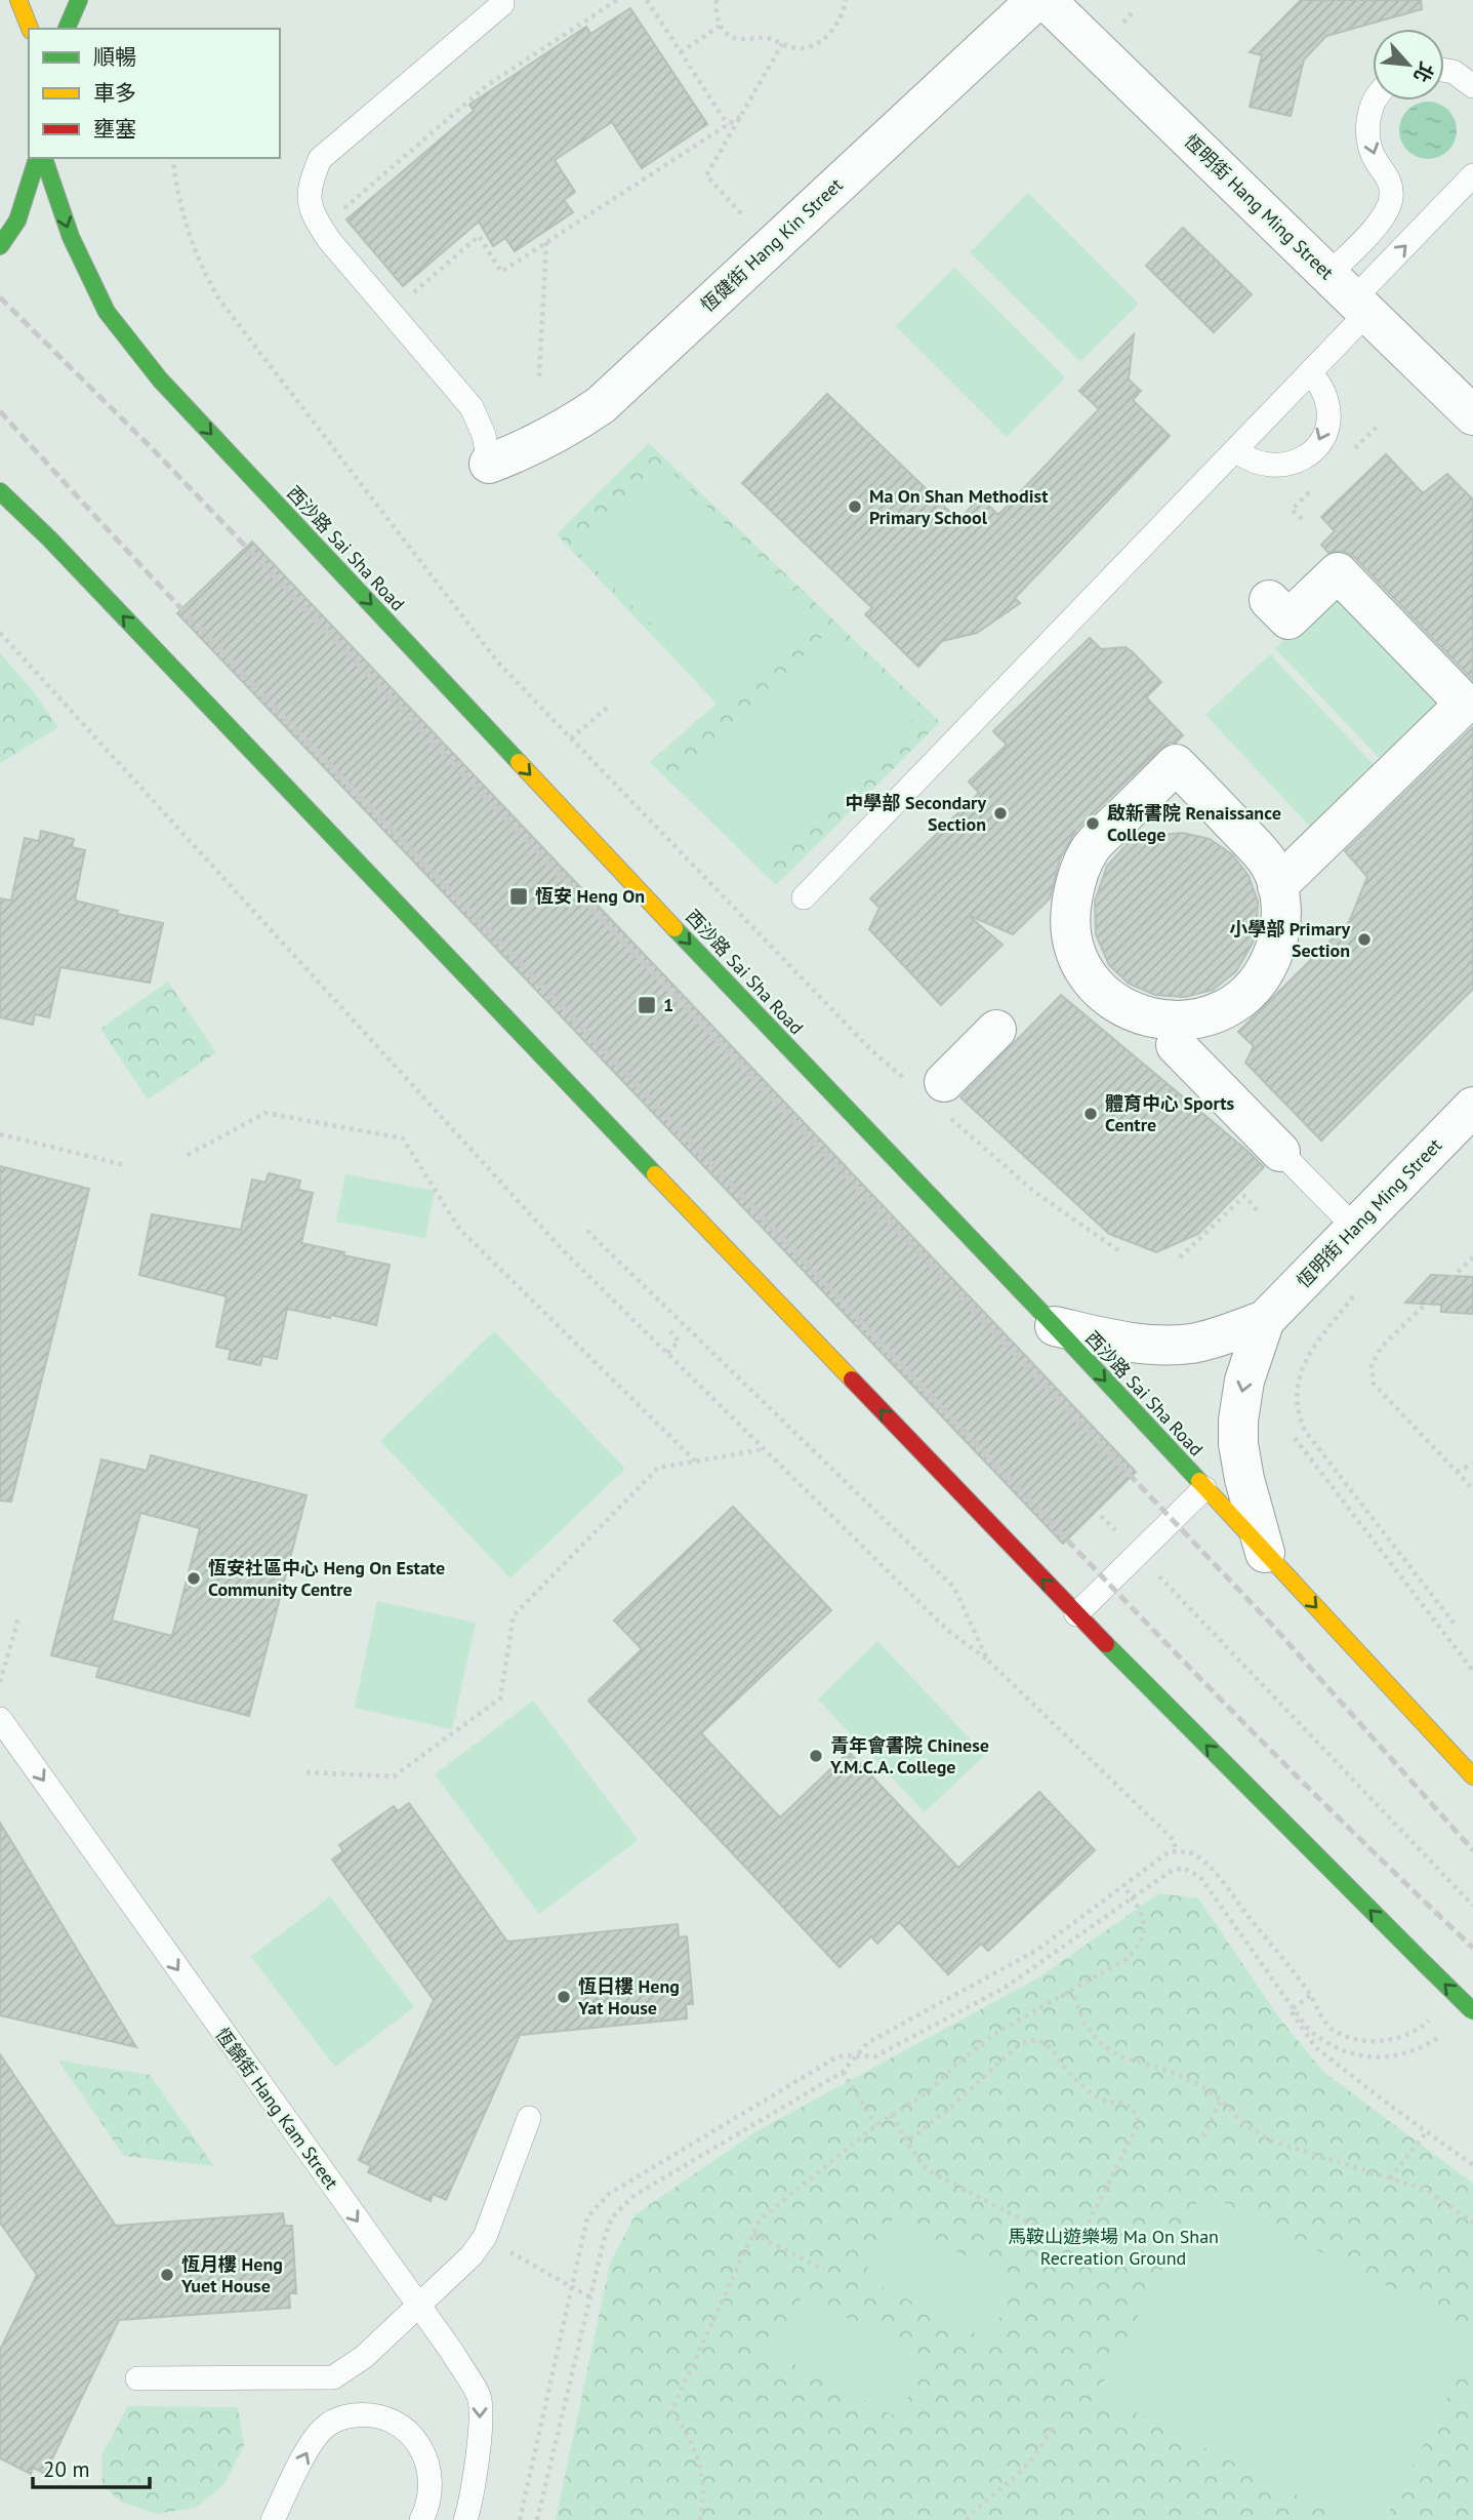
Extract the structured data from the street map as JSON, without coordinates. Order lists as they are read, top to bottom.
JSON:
{
  "streets": {
    "main road": ["西沙路 Sai Sha Road"],
    "street": ["恆明街 Hang Ming Street", "恆健街 Hang Kin Street"],
    "lane": ["恆錦街 Hang Kam Street"]
  },
  "crossings": [
    ["恆明街 Hang Ming Street", "西沙路 Sai Sha Road"]
  ],
  "one_way": ["西沙路 Sai Sha Road", "恆錦街 Hang Kam Street"],
  "parks": ["馬鞍山遊樂場 Ma On Shan Recreation Ground"],
  "places": {
    "other": [
      "Ma On Shan Methodist Primary School",
      "中學部 Secondary Section",
      "啟新書院 Renaissance College",
      "小學部 Primary Section",
      "體育中心 Sports Centre",
      "恆安社區中心 Heng On Estate Community Centre",
      "青年會書院 Chinese Y.M.C.A. College",
      "恆日樓 Heng Yat House",
      "恆月樓 Heng Yuet House"
    ],
    "transit": ["恆安 Heng On", "1"]
  },
  "legend": ["順暢", "車多", "壅塞"],
  "scale_bar": "20 m",
  "north": "bottom right"
}
